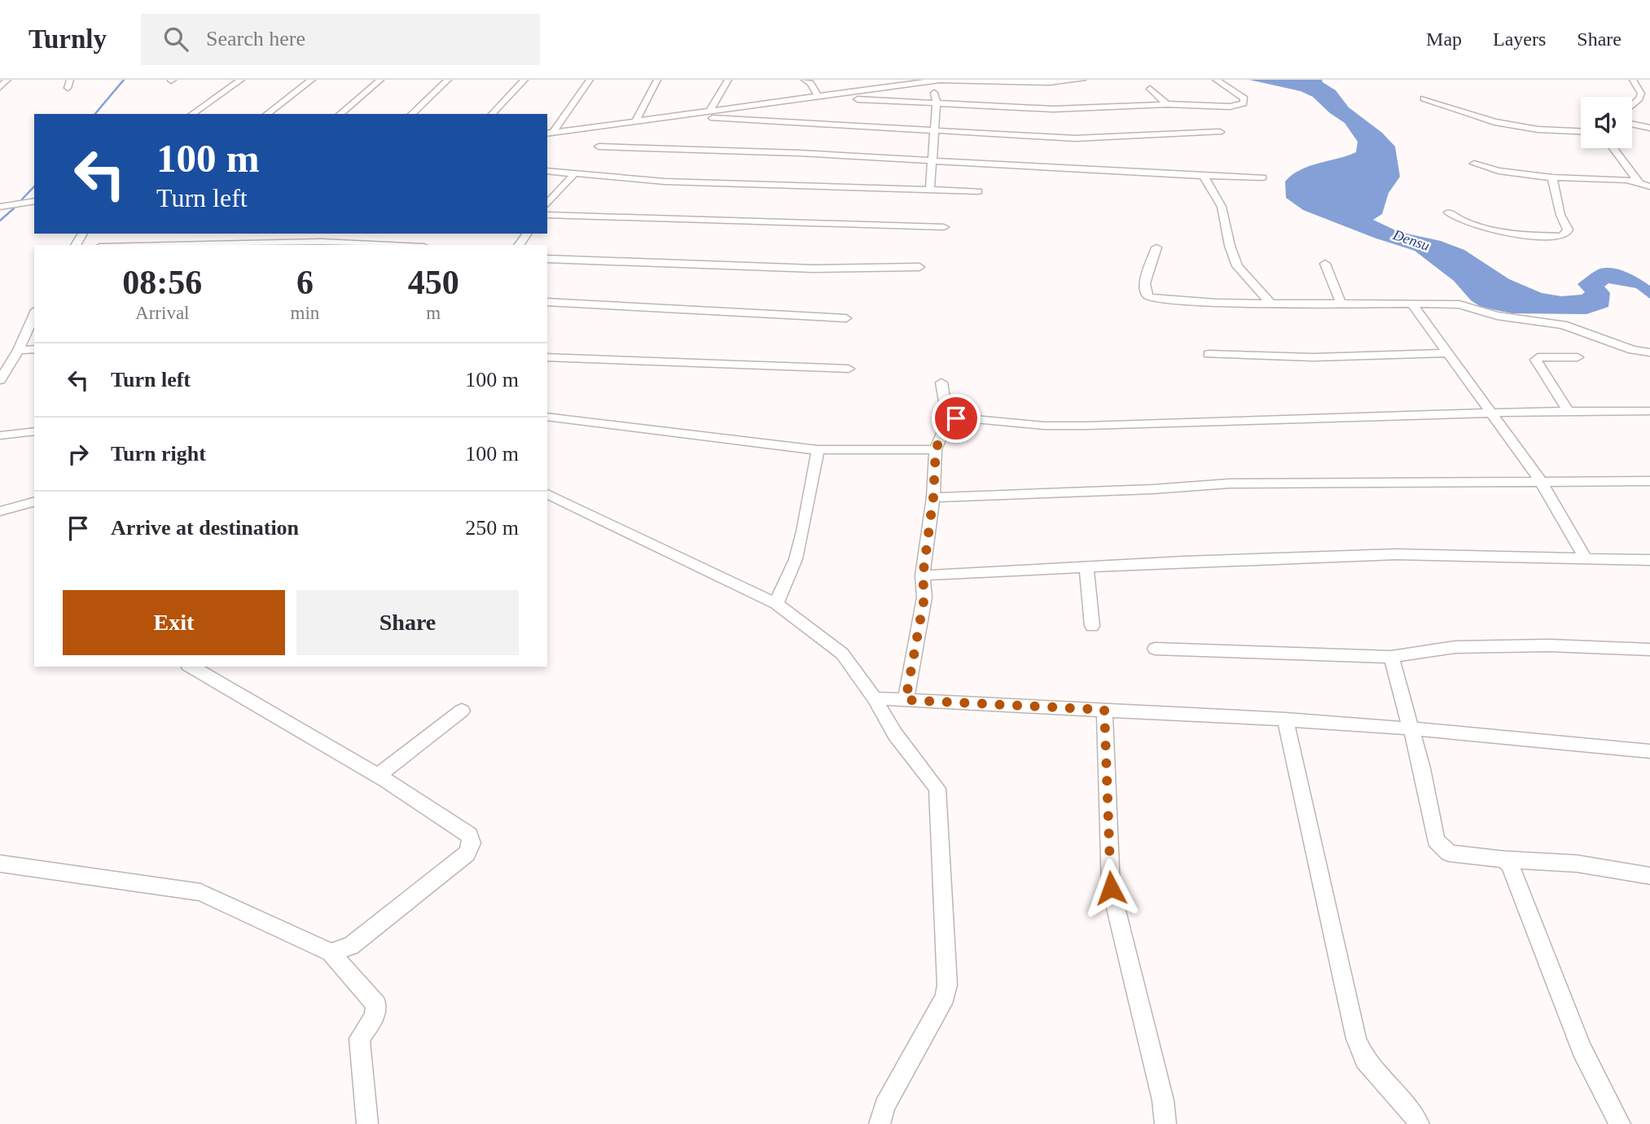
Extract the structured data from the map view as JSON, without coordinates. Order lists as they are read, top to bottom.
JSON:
{
  "water": ["Densu"],
  "page": {
    "header": "Turnly",
    "search": "Search here",
    "nav": ["Map", "Layers", "Share"],
    "turn": ["100 m", "Turn left"],
    "eta": [
      "08:56",
      "Arrival",
      "6",
      "min",
      "450",
      "m"
    ],
    "list": [
      {
        "name": "Turn left",
        "value": "100 m"
      },
      {
        "name": "Turn right",
        "value": "100 m"
      },
      {
        "name": "Arrive at destination",
        "value": "250 m"
      }
    ],
    "buttons": ["Exit", "Share"]
  }
}
